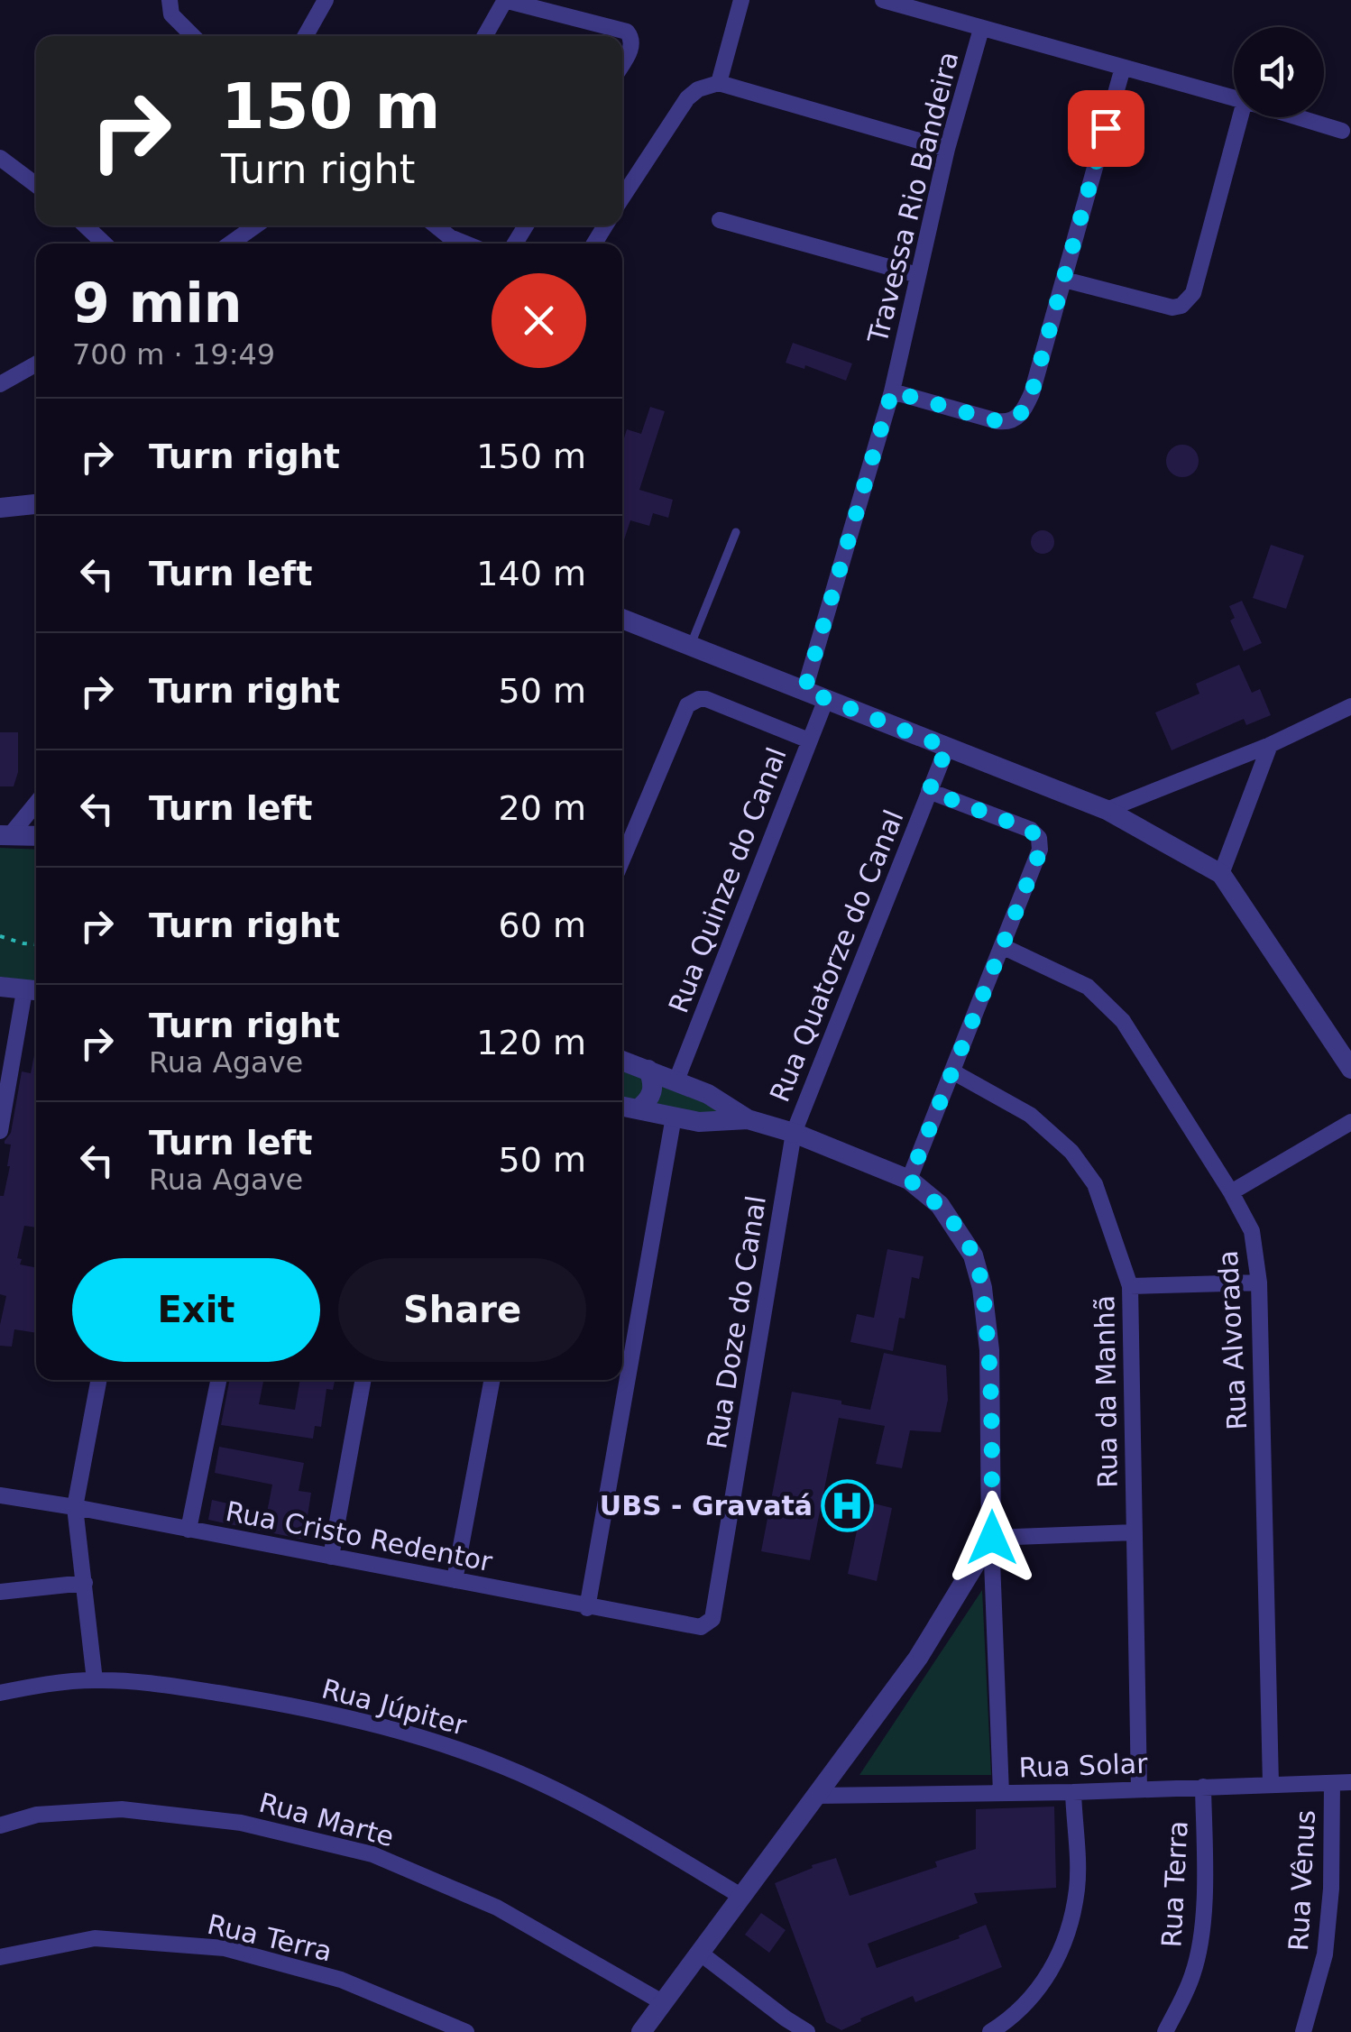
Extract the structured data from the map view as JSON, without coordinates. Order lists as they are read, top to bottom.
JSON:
{
  "streets": {
    "street": [
      "Travessa Rio Bandeira",
      "Rua Quinze do Canal",
      "Rua Quatorze do Canal",
      "Rua Doze do Canal",
      "Rua Alvorada",
      "Rua da Manhã",
      "Rua Cristo Redentor",
      "Rua Júpiter",
      "Rua Solar",
      "Rua Marte",
      "Rua Vênus",
      "Rua Terra"
    ]
  },
  "crossings": [
    ["Rua Quatorze do Canal", "Rua Doze do Canal"],
    ["Rua Doze do Canal", "Rua Cristo Redentor"],
    ["Rua Alvorada", "Rua Solar"],
    ["Rua da Manhã", "Rua Solar"],
    ["Rua Solar", "Rua Vênus"],
    ["Rua Solar", "Rua Terra"]
  ],
  "places": {
    "hospital": ["UBS - Gravatá"]
  },
  "page": {
    "turn": ["150 m", "Turn right"],
    "heading": ["9 min", "700 m · 19:49"],
    "list": [
      {
        "name": "Turn right",
        "value": "150 m"
      },
      {
        "name": "Turn left",
        "value": "140 m"
      },
      {
        "name": "Turn right",
        "value": "50 m"
      },
      {
        "name": "Turn left",
        "value": "20 m"
      },
      {
        "name": "Turn right",
        "value": "60 m"
      },
      {
        "name": "Turn right",
        "note": "Rua Agave",
        "value": "120 m"
      },
      {
        "name": "Turn left",
        "note": "Rua Agave",
        "value": "50 m"
      }
    ],
    "buttons": ["Exit", "Share"]
  }
}
